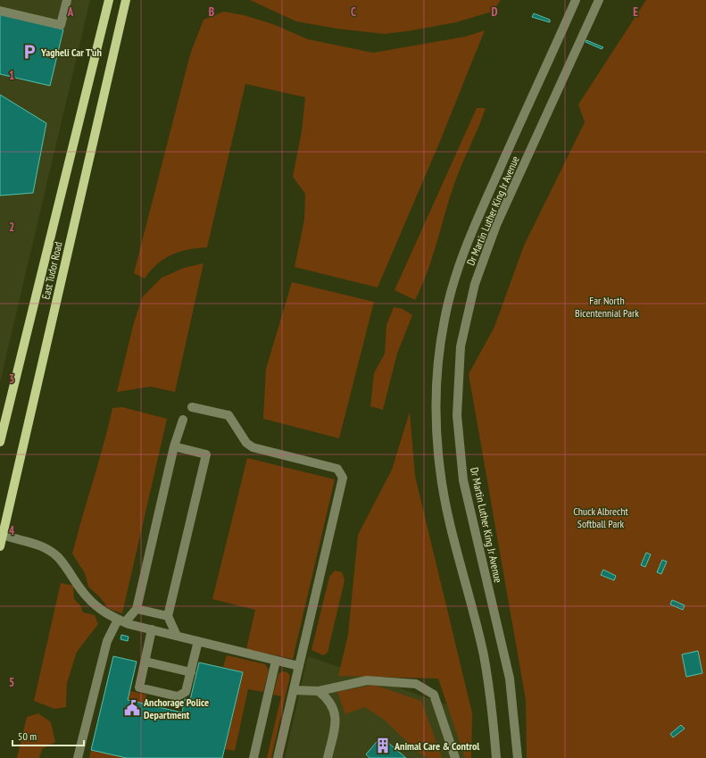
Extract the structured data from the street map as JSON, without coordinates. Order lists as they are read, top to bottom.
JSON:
{
  "streets": {
    "main road": ["East Tudor Road"],
    "street": ["Dr Martin Luther King Jr Avenue"]
  },
  "parks": ["Far North Bicentennial Park", "Chuck Albrecht Softball Park"],
  "places": {
    "parking": ["Yagheli Car T’uh"],
    "public building": ["Anchorage Police Department"],
    "building": ["Animal Care & Control"]
  },
  "scale_bar": "50 m",
  "grid": {
    "columns": [
      "A",
      "B",
      "C",
      "D",
      "E"
    ],
    "rows": [
      "1",
      "2",
      "3",
      "4",
      "5"
    ]
  }
}
